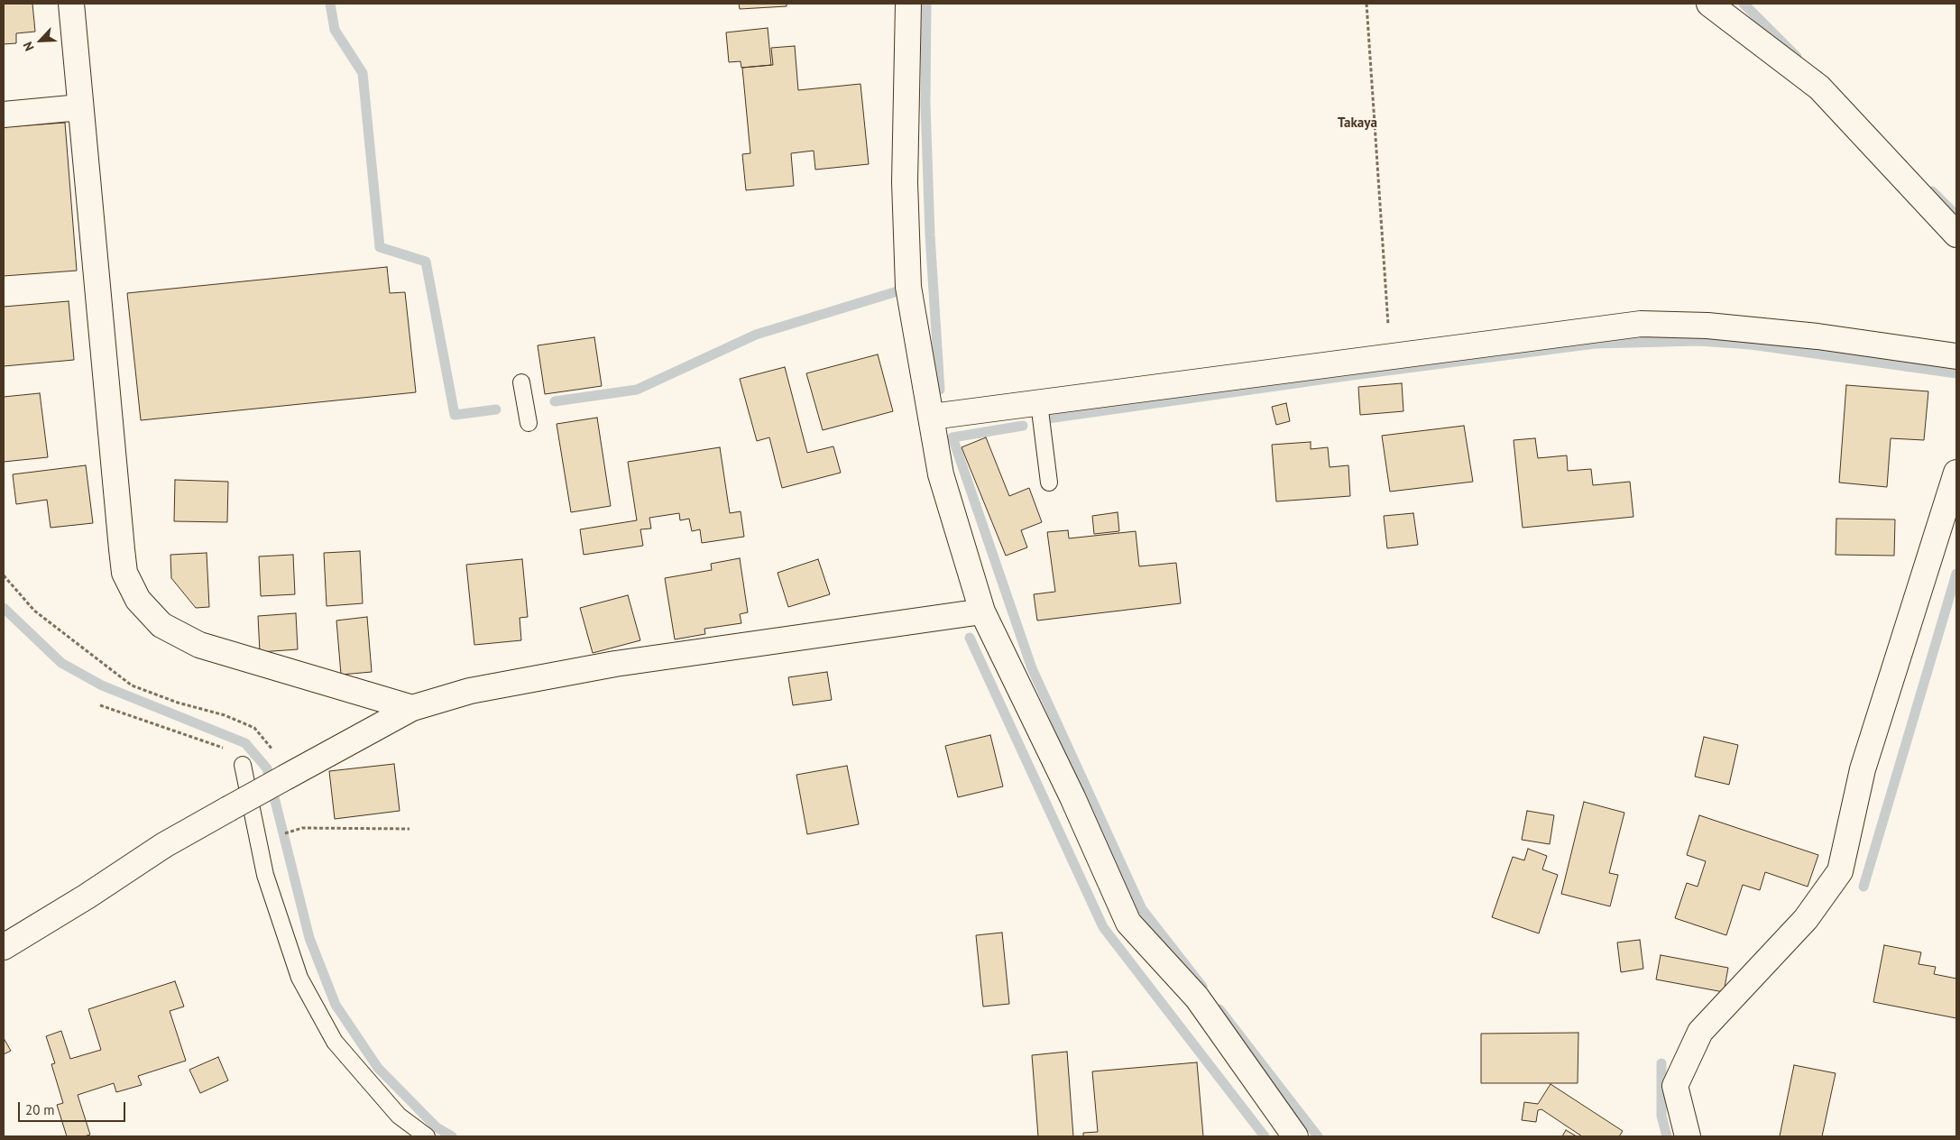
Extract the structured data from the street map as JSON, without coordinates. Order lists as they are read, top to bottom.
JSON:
{
  "districts": ["Takaya"],
  "scale_bar": "20 m",
  "north": "bottom left"
}
